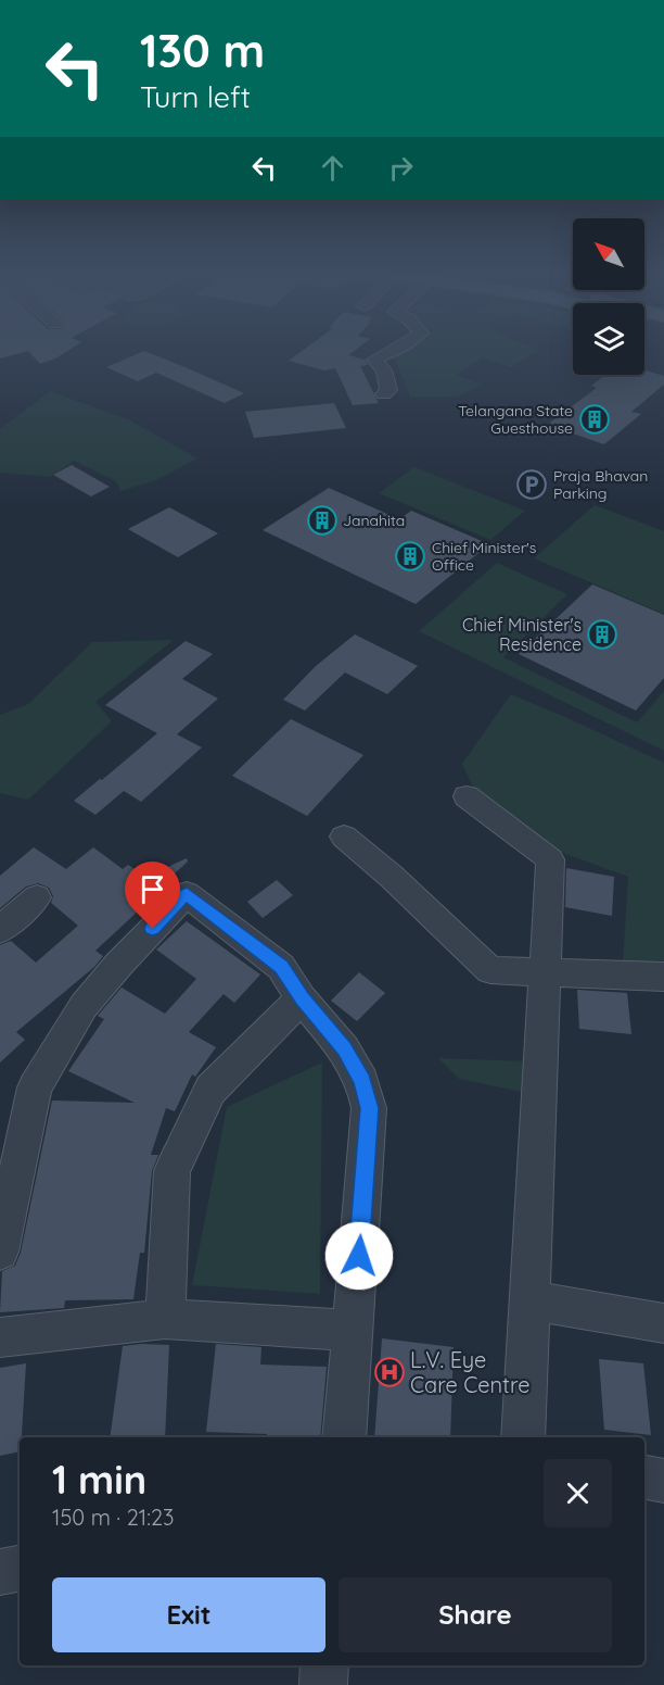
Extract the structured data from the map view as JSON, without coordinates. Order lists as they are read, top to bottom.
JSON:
{
  "places": {
    "building": [
      "Telangana State Guesthouse",
      "Janahita",
      "Chief Minister's Office",
      "Chief Minister's Residence"
    ],
    "parking": ["Praja Bhavan Parking"],
    "hospital": ["L.V. Eye Care Centre"]
  },
  "north": "top left",
  "page": {
    "turn": ["130 m", "Turn left"],
    "heading": ["1 min", "150 m · 21:23"],
    "buttons": ["Exit", "Share"]
  }
}
